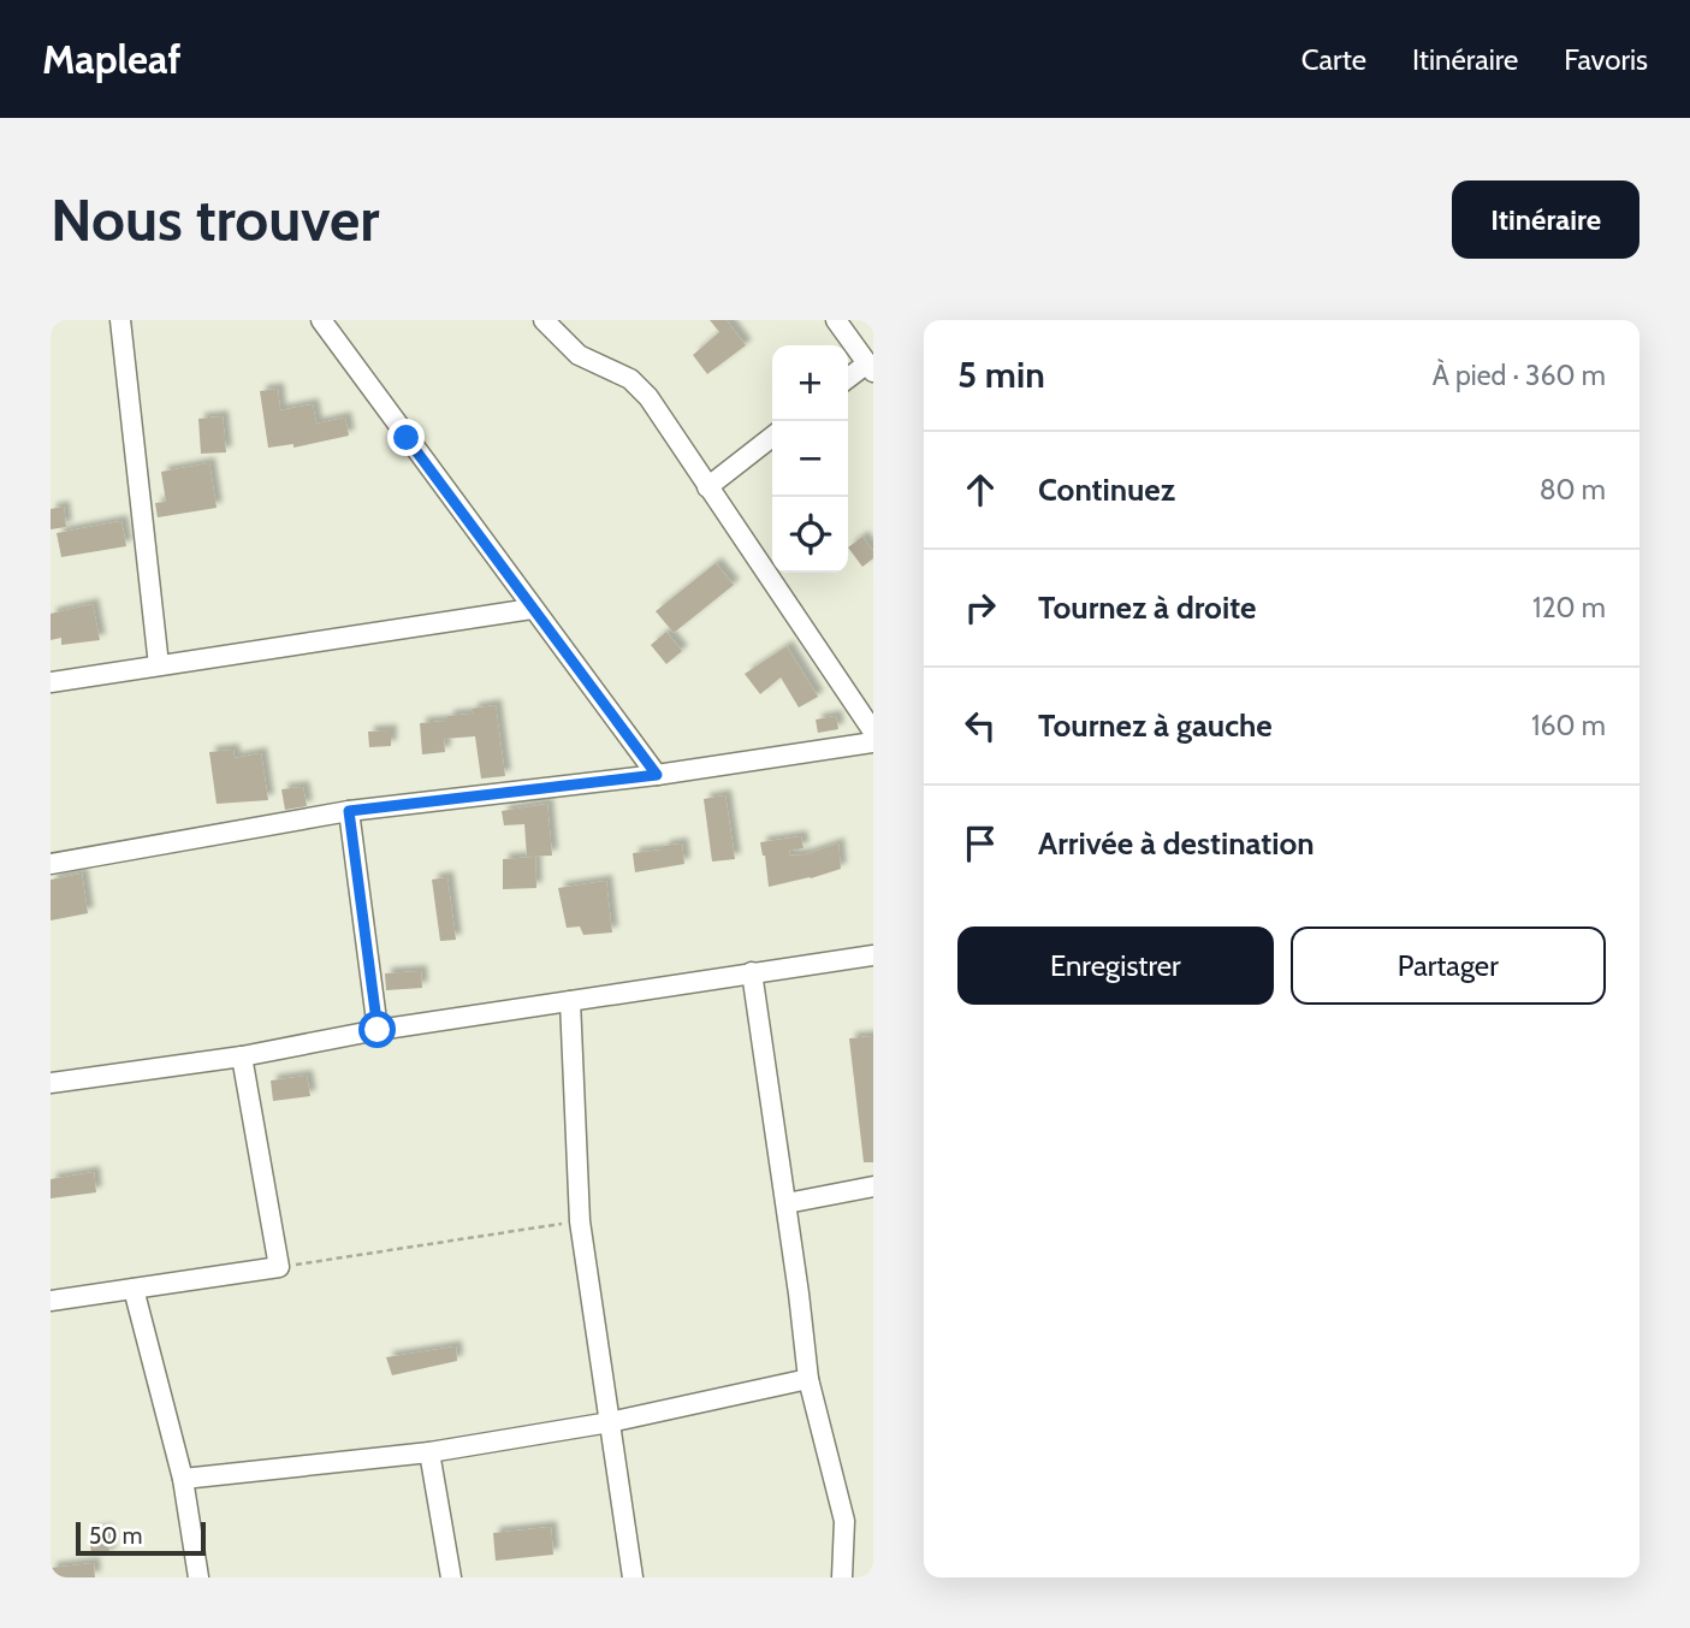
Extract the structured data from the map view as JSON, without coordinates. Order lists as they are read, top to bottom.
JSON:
{
  "scale_bar": "50 m",
  "page": {
    "header": "Mapleaf",
    "nav": ["Carte", "Itinéraire", "Favoris"],
    "buttons": [
      "Itinéraire",
      ["Enregistrer", "Partager"]
    ],
    "title": "Nous trouver",
    "heading": ["5 min", "À pied · 360 m"],
    "map_buttons": ["+", "−"],
    "list": [
      ["Continuez", "80 m"],
      ["Tournez à droite", "120 m"],
      ["Tournez à gauche", "160 m"],
      "Arrivée à destination"
    ],
    "scale": "50 m"
  }
}
